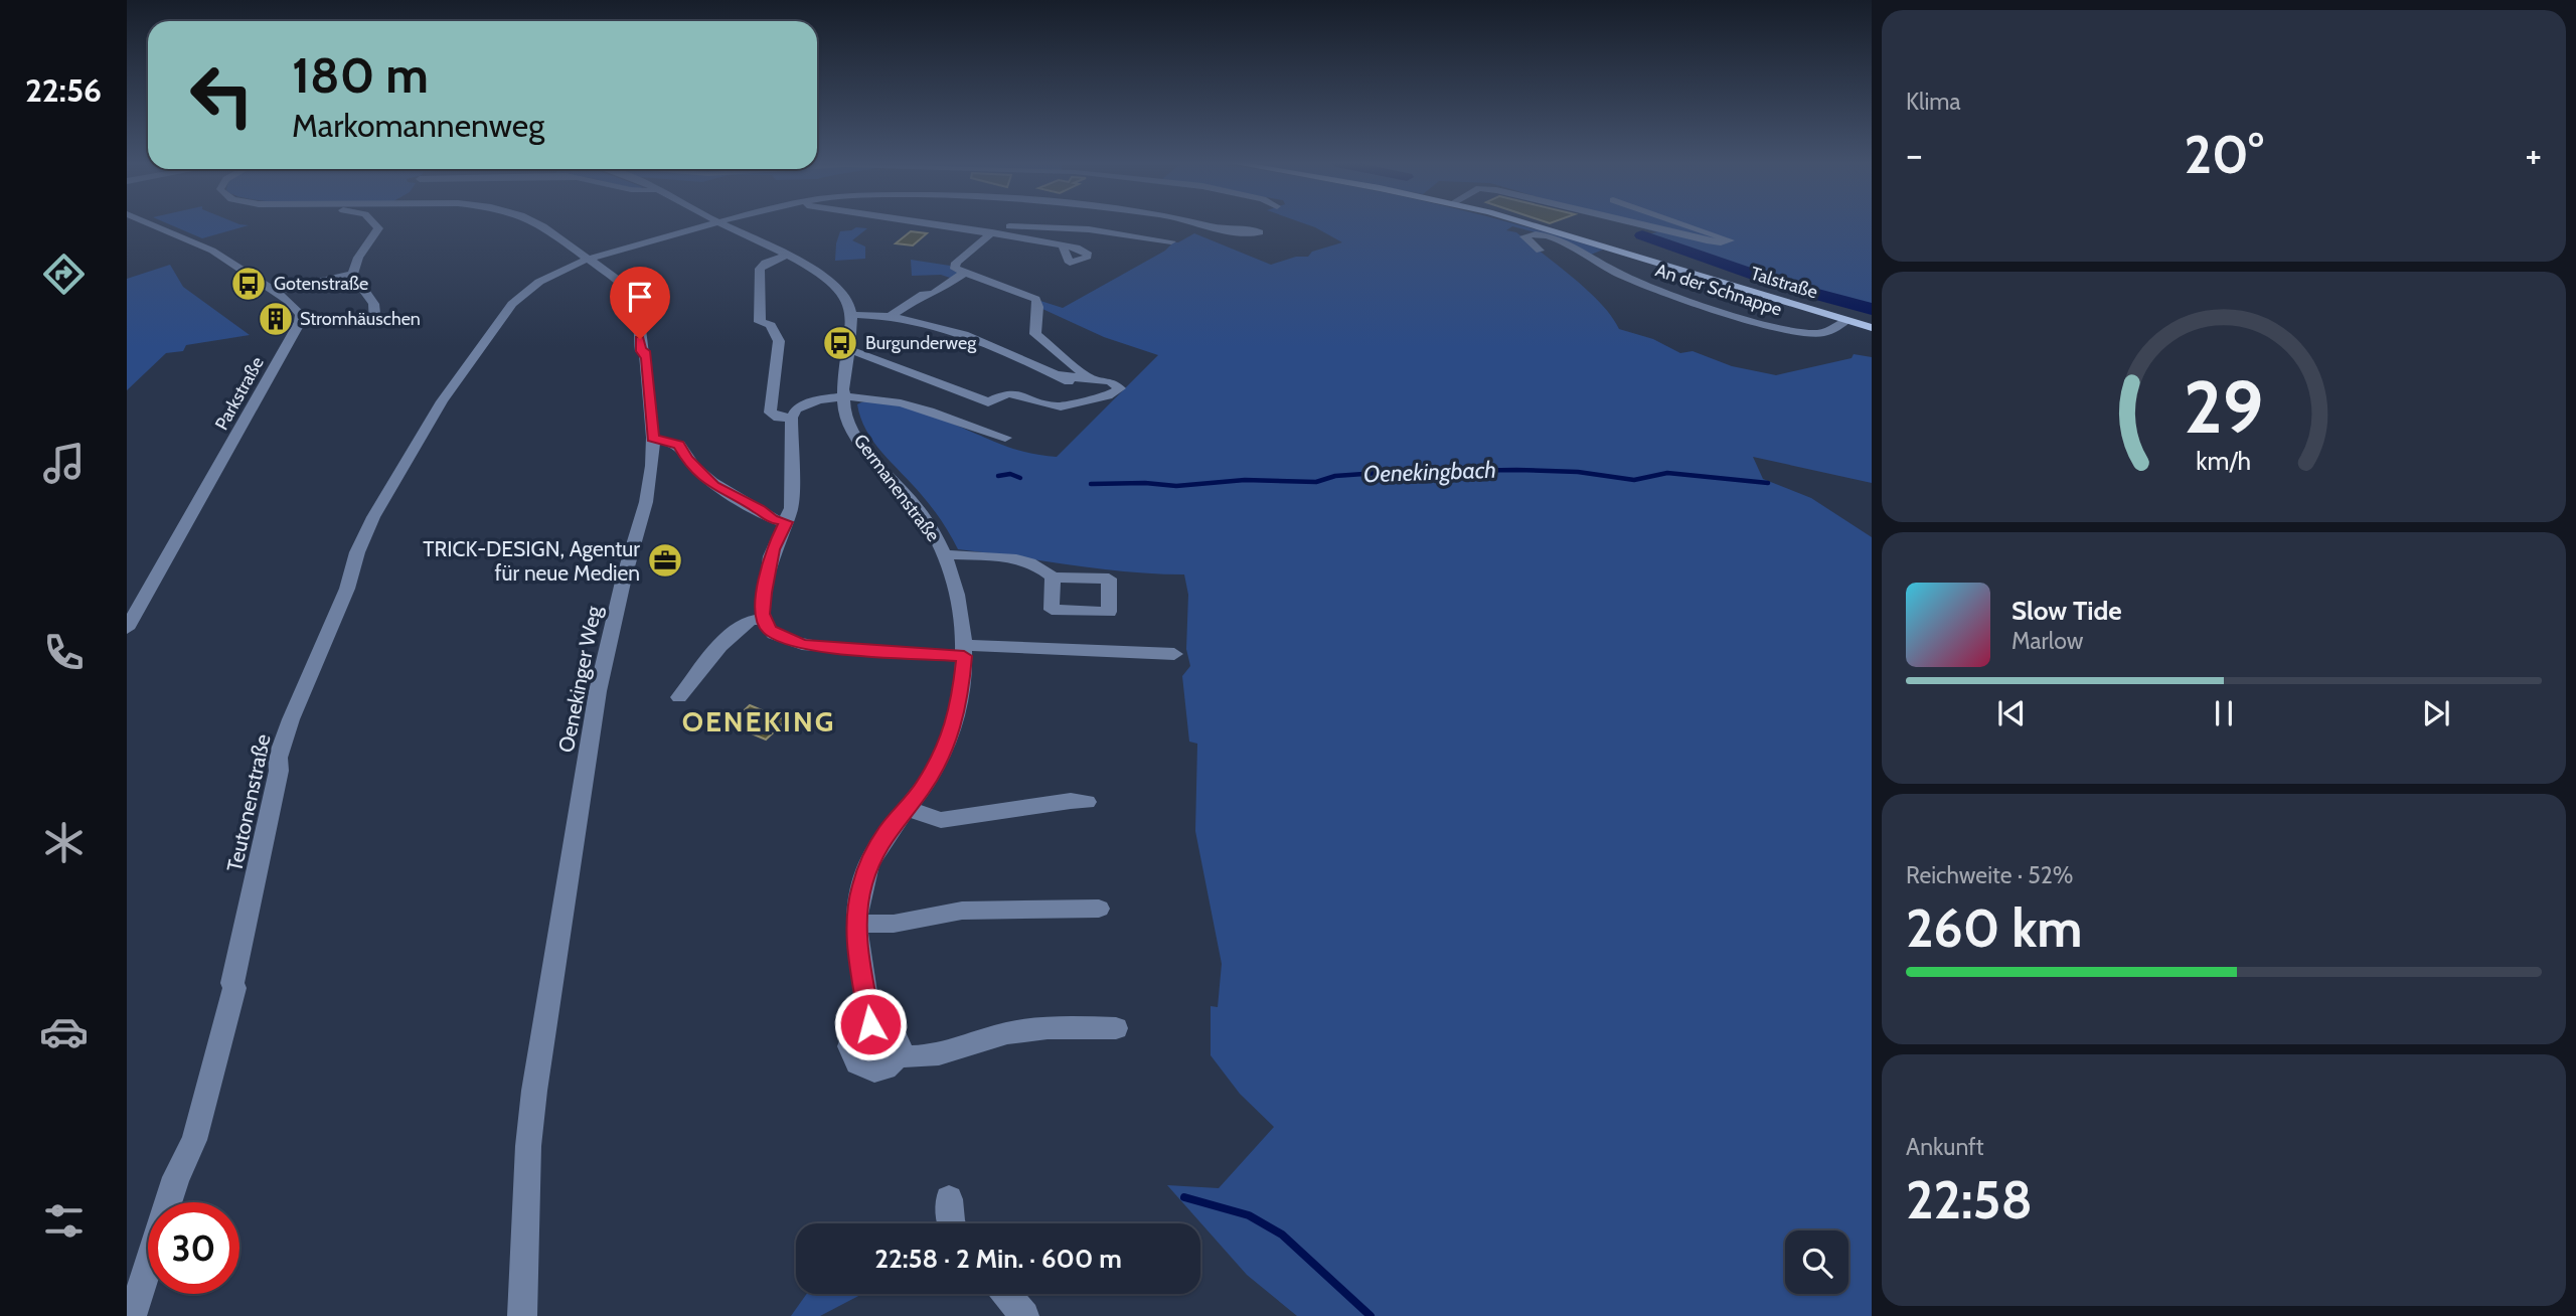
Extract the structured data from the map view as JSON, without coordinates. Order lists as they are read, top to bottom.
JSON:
{
  "streets": {
    "main road": ["Talstraße"],
    "street": [
      "An der Schnappe",
      "Parkstraße",
      "Germanenstraße",
      "Oenekinger Weg",
      "Teutonenstraße"
    ]
  },
  "crossings": [
    ["Talstraße", "An der Schnappe"],
    ["Oenekinger Weg", "Teutonenstraße"]
  ],
  "districts": ["OENEKING"],
  "water": ["Oenekingbach"],
  "places": {
    "bus stop": ["Gotenstraße", "Burgunderweg"],
    "building": ["Stromhäuschen"],
    "office": ["TRICK-DESIGN, Agentur für neue Medien"]
  },
  "page": {
    "tabs": "22:56",
    "tile": [
      "Klima",
      ["Reichweite · 52%", "260 km"],
      ["Ankunft", "22:58"]
    ],
    "turn": ["180 m", "Markomannenweg"],
    "heat": ["−", "20°", "+"],
    "song": ["Slow Tide", "Marlow"],
    "limit": "30",
    "trip": "22:58 · 2 Min. · 600 m",
    "gauge": ["29", "km/h"]
  }
}
